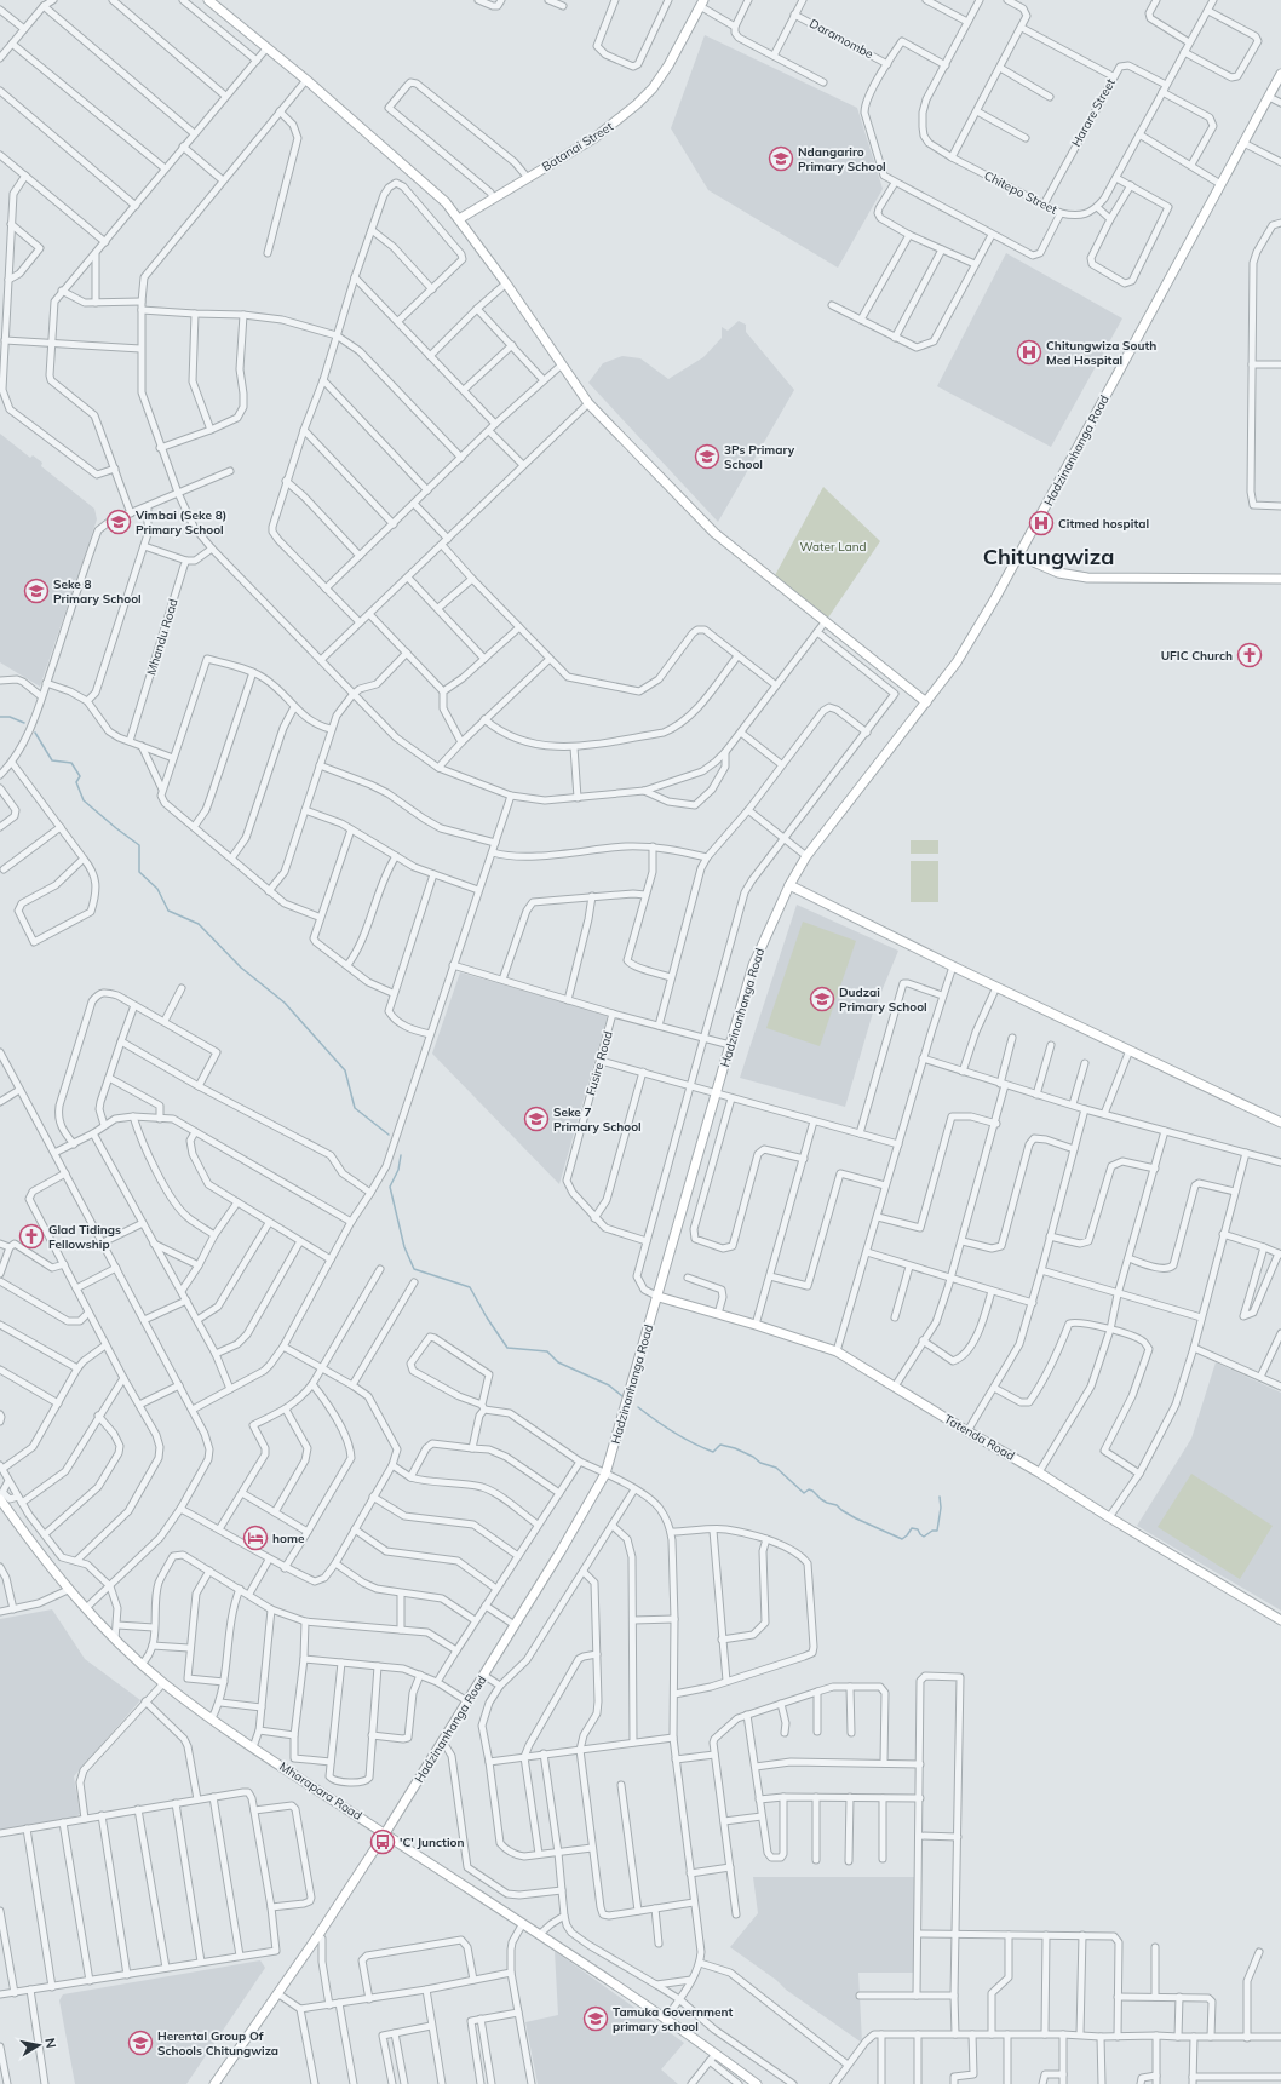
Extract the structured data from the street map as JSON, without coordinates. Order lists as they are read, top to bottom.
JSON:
{
  "streets": {
    "street": [
      "Daramombe",
      "Harare Street",
      "Batanai Street",
      "Chitepo Street",
      "Hadzinanhanga Road",
      "Mhandu Road",
      "Fusire Road",
      "Tatenda Road",
      "Mharapara Road"
    ]
  },
  "crossings": [
    ["Harare Street", "Chitepo Street"],
    ["Hadzinanhanga Road", "Tatenda Road"],
    ["Hadzinanhanga Road", "Mharapara Road"]
  ],
  "districts": ["Chitungwiza"],
  "parks": ["Water Land"],
  "places": {
    "school or university": [
      "Ndangariro Primary School",
      "3Ps Primary School",
      "Vimbai (Seke 8) Primary School",
      "Seke 8 Primary School",
      "Dudzai Primary School",
      "Seke 7 Primary School",
      "Tamuka Government primary school",
      "Herental Group Of Schools Chitungwiza"
    ],
    "hospital": ["Chitungwiza South Med Hospital", "Citmed hospital"],
    "church": ["UFIC Church", "Glad Tidings Fellowship"],
    "hotel": ["home"],
    "bus stop": ["'C' Junction"]
  },
  "north": "right"
}
